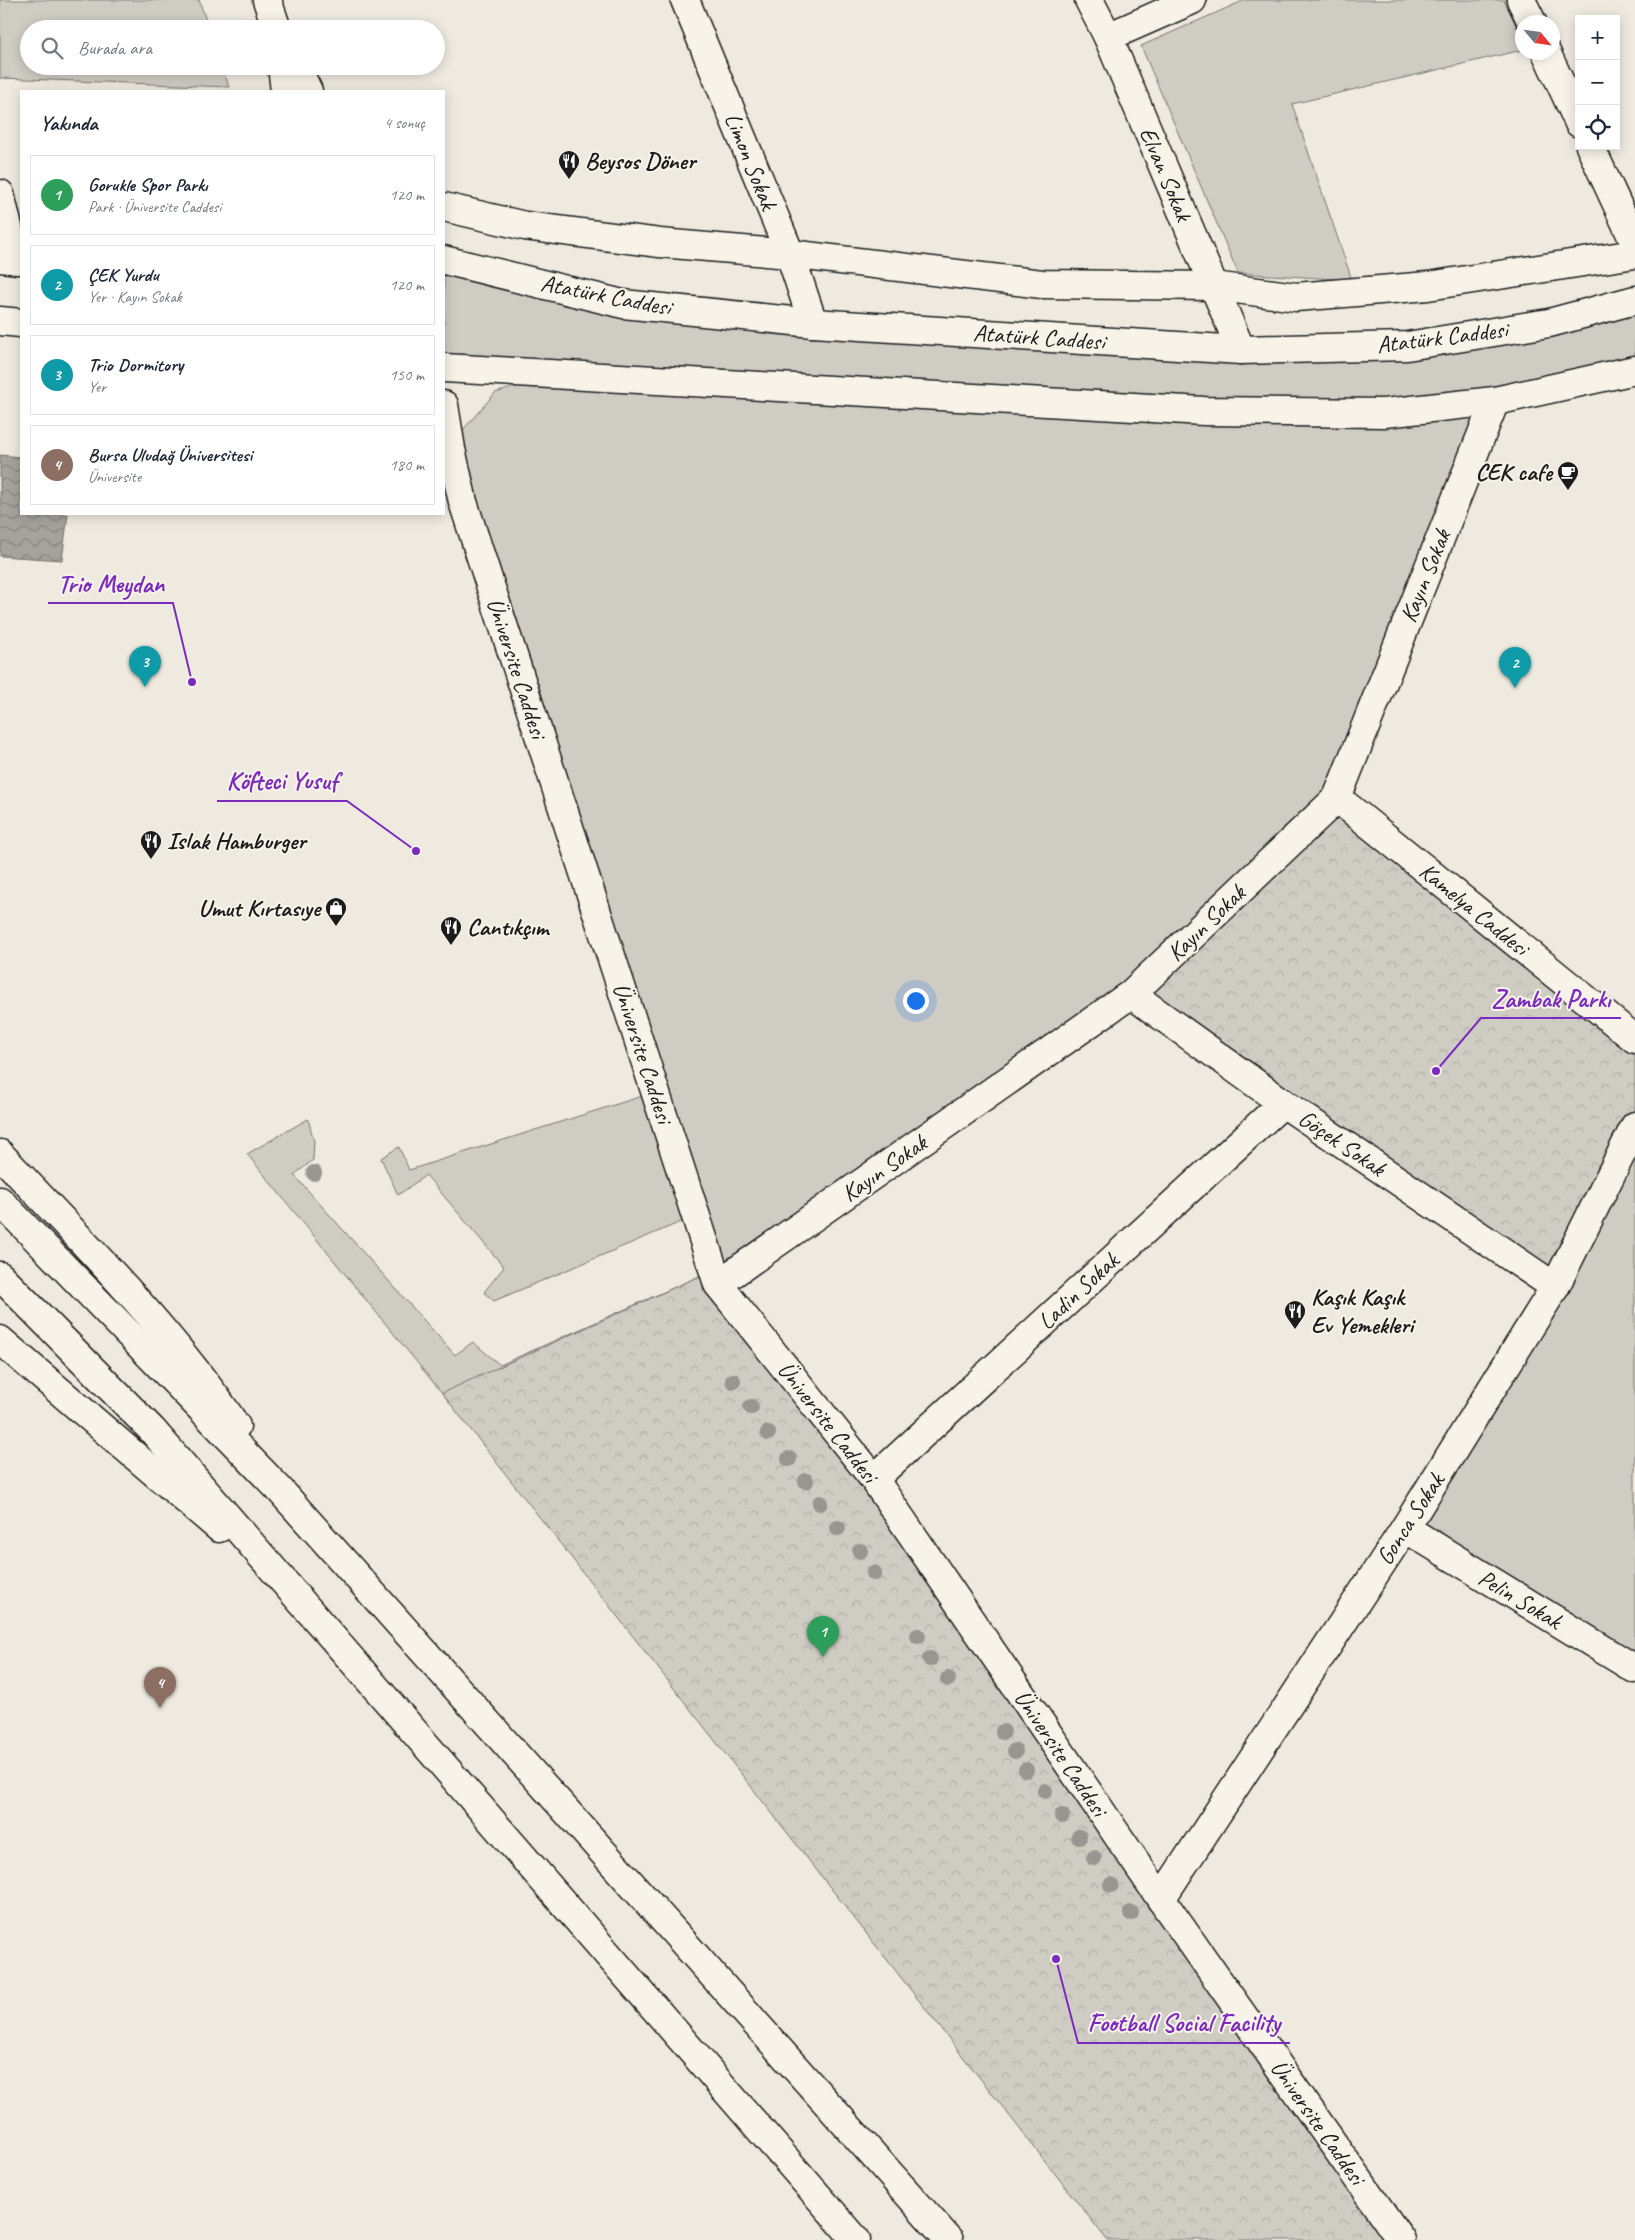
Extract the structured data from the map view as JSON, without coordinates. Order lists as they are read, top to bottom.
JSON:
{
  "streets": {
    "main road": [
      "Limon Sokak",
      "Elvan Sokak",
      "Atatürk Caddesi",
      "Kayın Sokak",
      "Üniversite Caddesi",
      "Kamelya Caddesi",
      "Göçek Sokak",
      "Ladin Sokak",
      "Gonca Sokak",
      "Pelin Sokak"
    ]
  },
  "crossings": [
    ["Limon Sokak", "Atatürk Caddesi"],
    ["Elvan Sokak", "Atatürk Caddesi"],
    ["Kayın Sokak", "Üniversite Caddesi"],
    ["Kayın Sokak", "Kamelya Caddesi"],
    ["Kayın Sokak", "Göçek Sokak"],
    ["Üniversite Caddesi", "Ladin Sokak"],
    ["Üniversite Caddesi", "Gonca Sokak"],
    ["Göçek Sokak", "Ladin Sokak"],
    ["Göçek Sokak", "Gonca Sokak"],
    ["Gonca Sokak", "Pelin Sokak"]
  ],
  "places": {
    "restaurant": [
      "Beysos Döner",
      "Islak Hamburger",
      "Cantıkçım",
      "Kaşık Kaşık Ev Yemekleri"
    ],
    "cafe": ["CEK cafe"],
    "other": [
      "Trio Meydan",
      "Köfteci Yusuf",
      "Zambak Parkı",
      "Football Social Facility"
    ],
    "shop": ["Umut Kırtasıye"]
  },
  "north": "bottom right",
  "page": {
    "map_buttons": ["+", "−"],
    "search": "Burada ara",
    "heading": ["Yakında", "4 sonuç"],
    "list": [
      {
        "mark": "1",
        "name": "Gorukle Spor Parkı",
        "note": "Park · Üniversite Caddesi",
        "value": "120 m"
      },
      {
        "mark": "2",
        "name": "ÇEK Yurdu",
        "note": "Yer · Kayın Sokak",
        "value": "120 m"
      },
      {
        "mark": "3",
        "name": "Trio Dormitory",
        "note": "Yer",
        "value": "150 m"
      },
      {
        "mark": "4",
        "name": "Bursa Uludağ Üniversitesi",
        "note": "Üniversite",
        "value": "180 m"
      }
    ],
    "pins": [
      "3",
      "2",
      "1",
      "4"
    ]
  }
}
